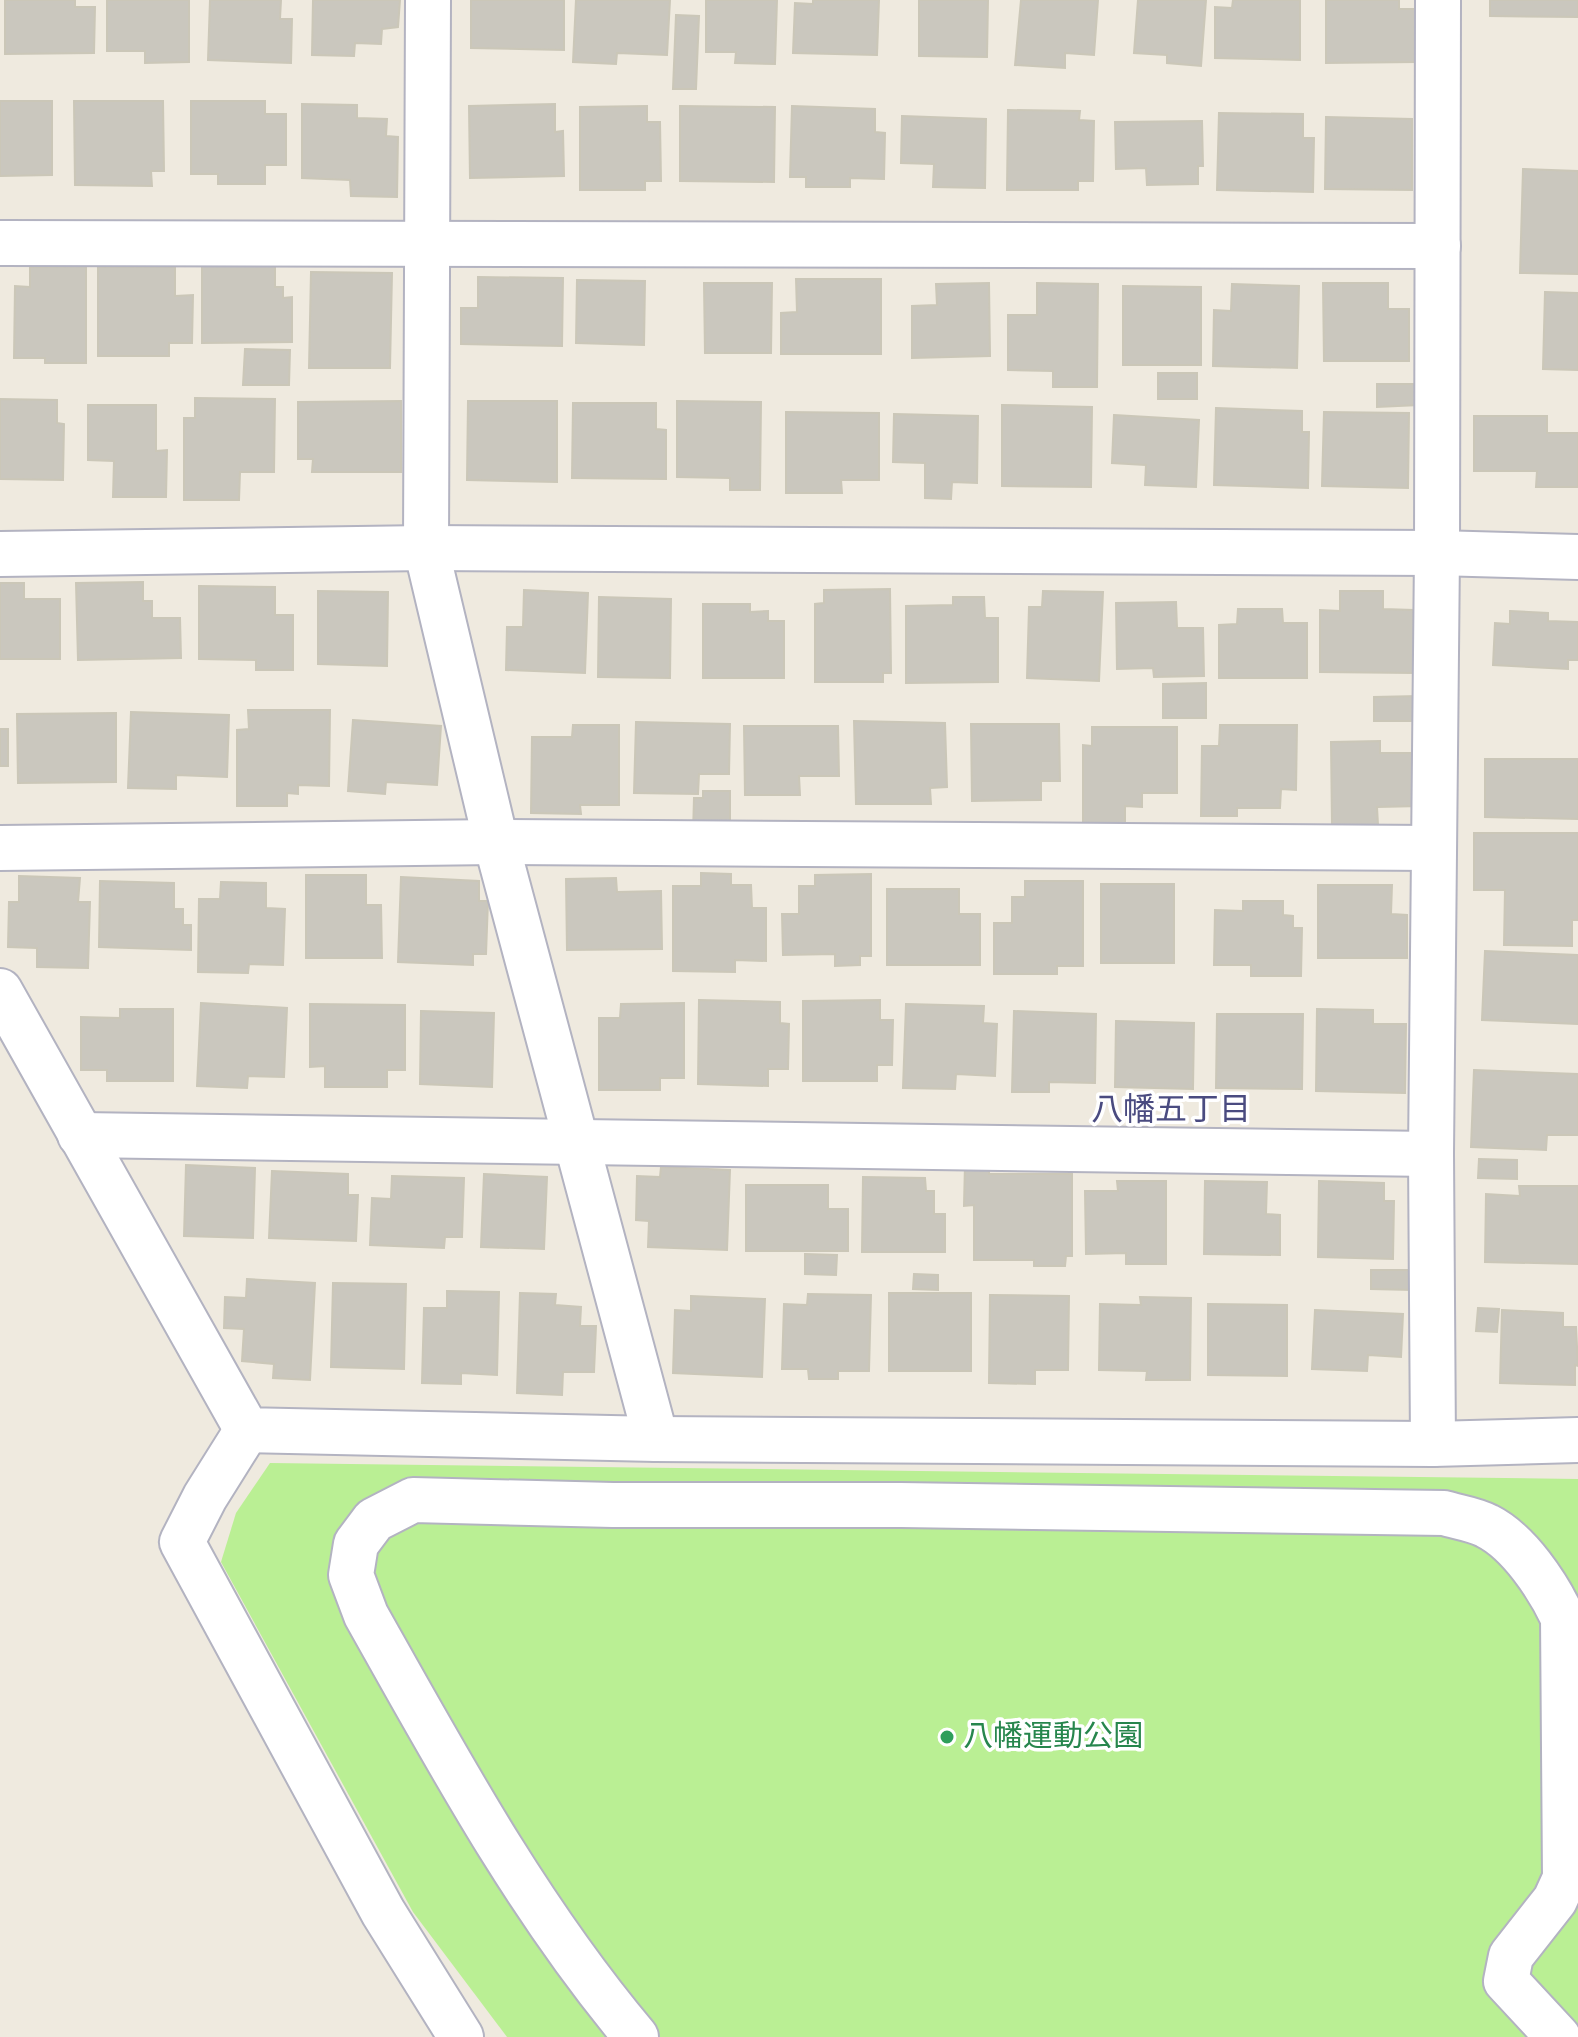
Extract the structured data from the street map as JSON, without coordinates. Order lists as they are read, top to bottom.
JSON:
{
  "districts": ["八幡五丁目"],
  "places": ["八幡運動公園"]
}
